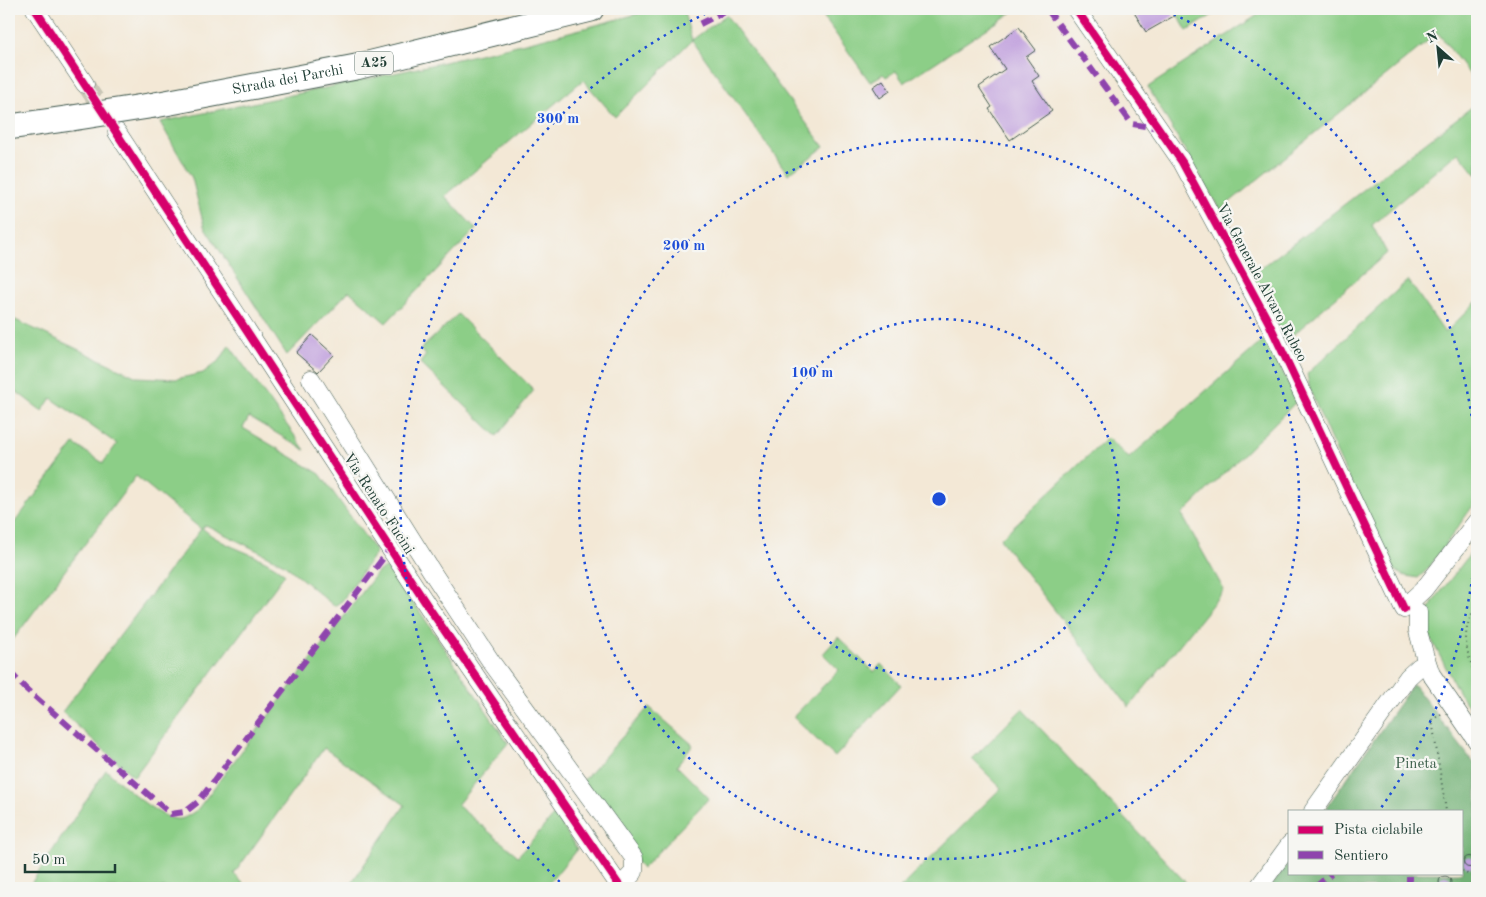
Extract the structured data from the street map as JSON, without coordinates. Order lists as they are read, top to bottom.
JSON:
{
  "streets": {
    "highway": ["A25", "Strada dei Parchi"],
    "street": ["Via Generale Alvaro Rubeo", "Via Renato Fucini"]
  },
  "parks": ["Pineta"],
  "legend": ["Pista ciclabile", "Sentiero"],
  "scale_bar": "50 m",
  "north": "top left",
  "rings": ["300 m", "200 m", "100 m"]
}
